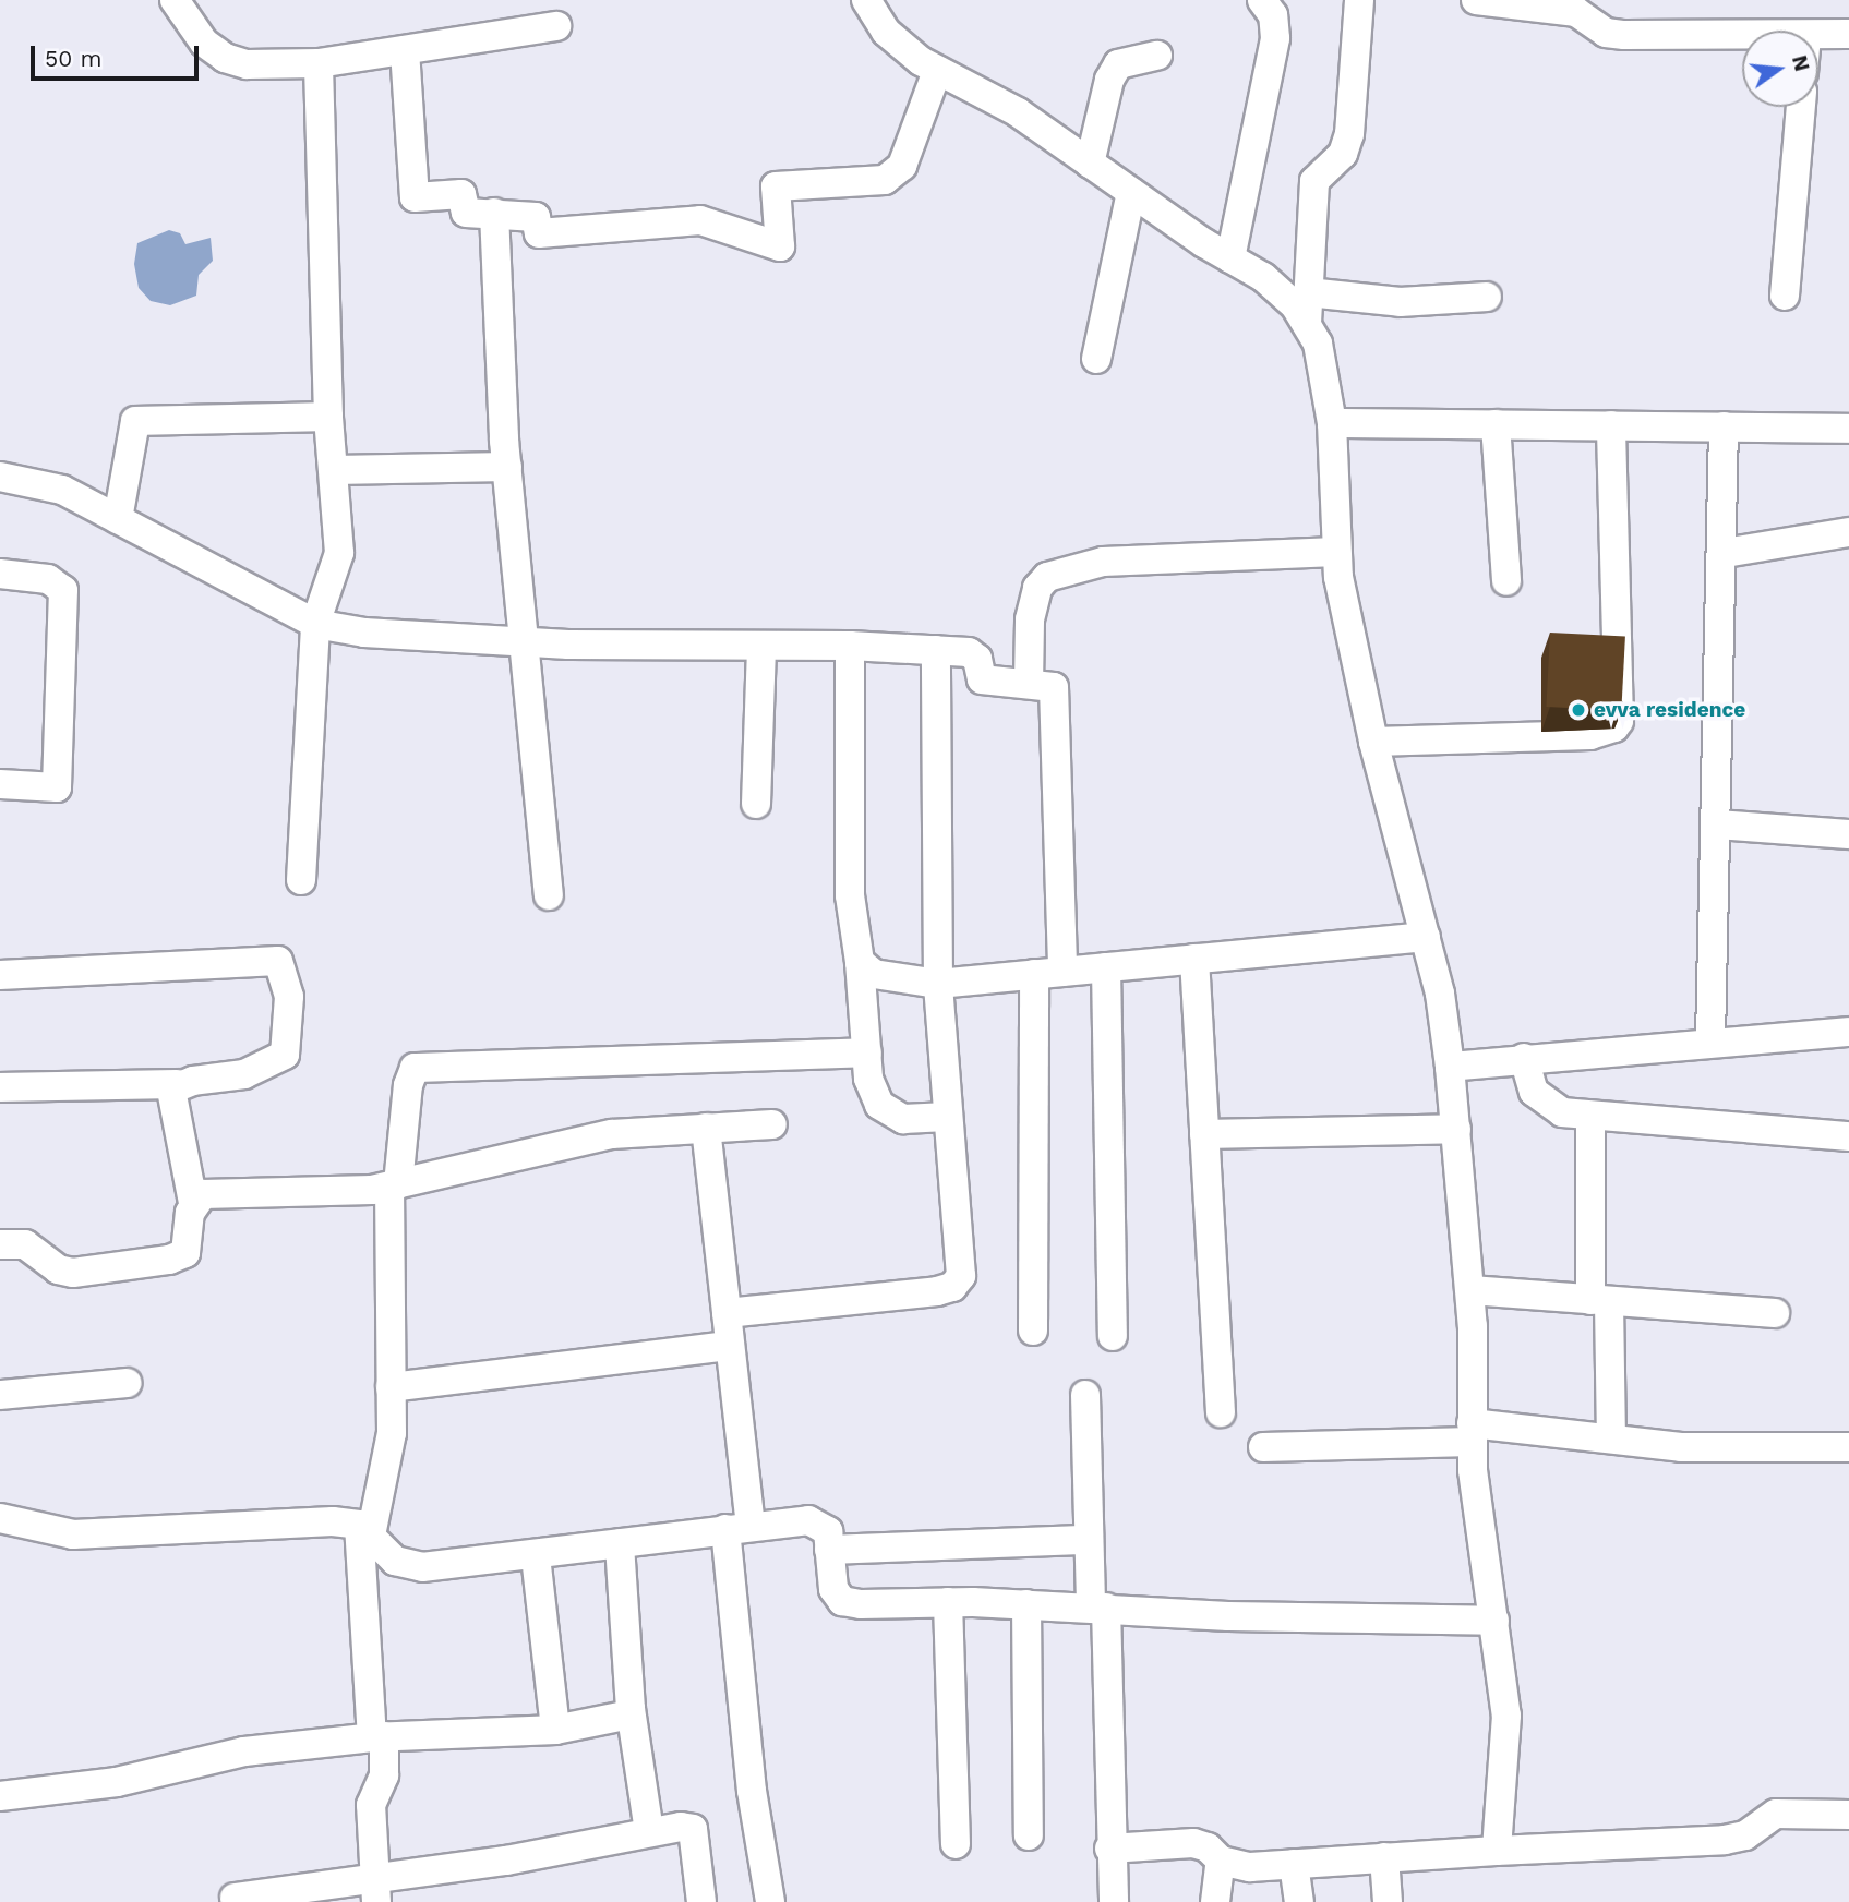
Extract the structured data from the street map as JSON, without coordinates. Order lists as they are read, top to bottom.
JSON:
{
  "places": ["evva residence"],
  "scale_bar": "50 m",
  "north": "right"
}
